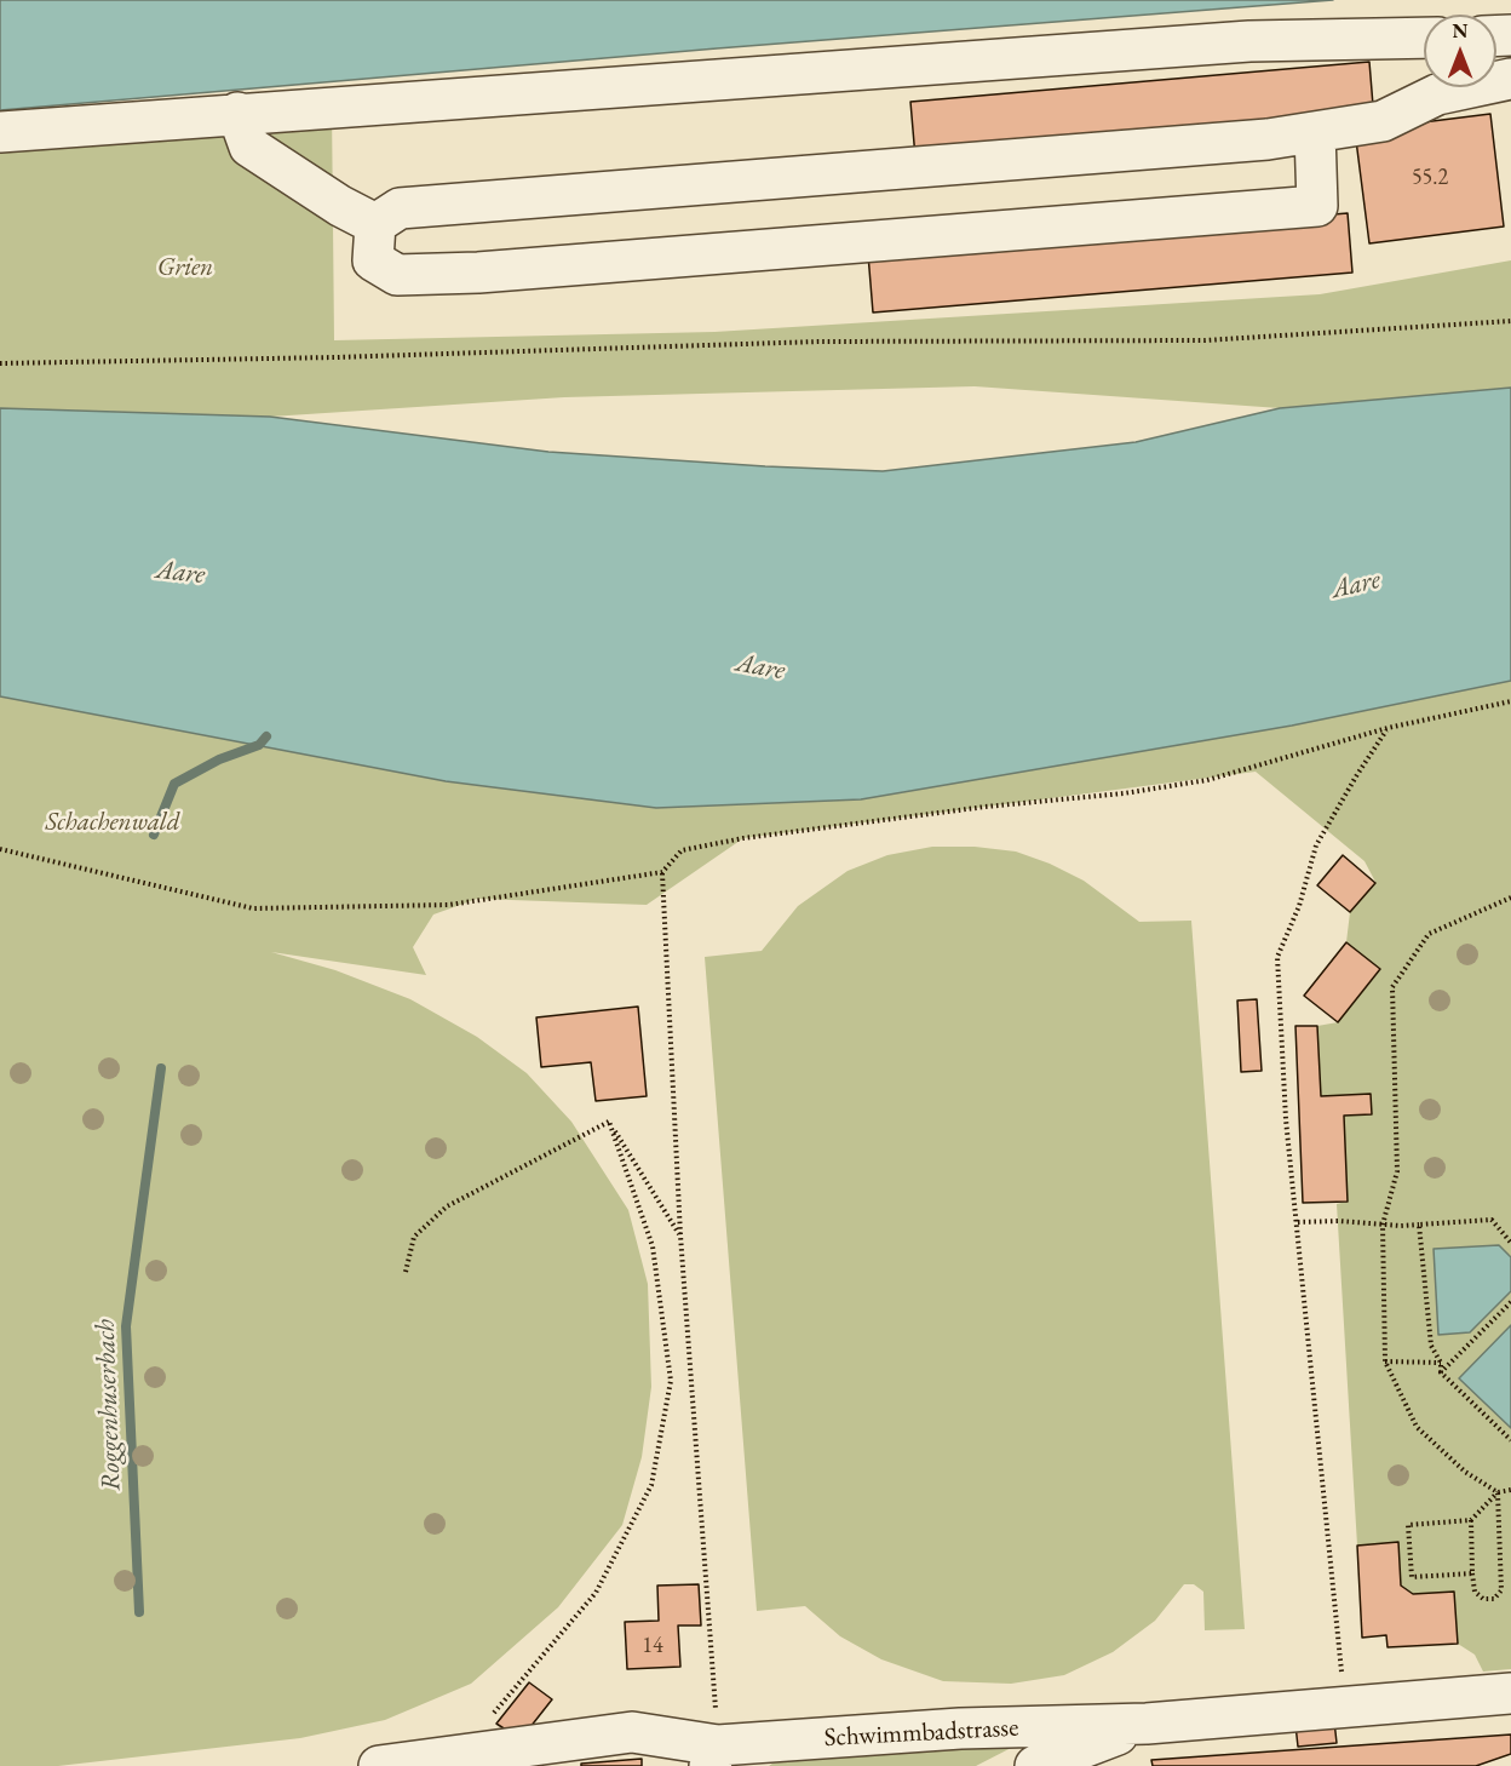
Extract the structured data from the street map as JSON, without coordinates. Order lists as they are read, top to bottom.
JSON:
{
  "streets": {
    "street": ["Schwimmbadstrasse"]
  },
  "water": ["Aare", "Roggenhuserbach"],
  "parks": ["Grien", "Schachenwald"],
  "house_numbers": ["55.2", "14"],
  "north": "top"
}
